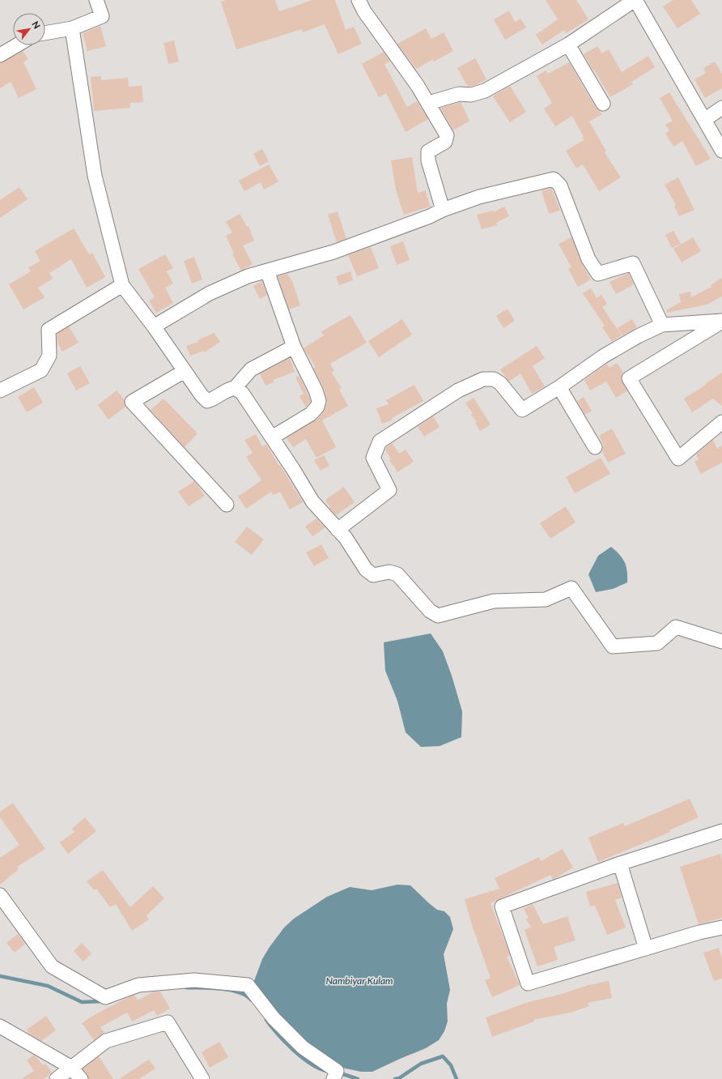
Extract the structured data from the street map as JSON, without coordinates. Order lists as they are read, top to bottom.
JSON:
{
  "water": ["Nambiyar Kulam"],
  "north": "top right"
}
